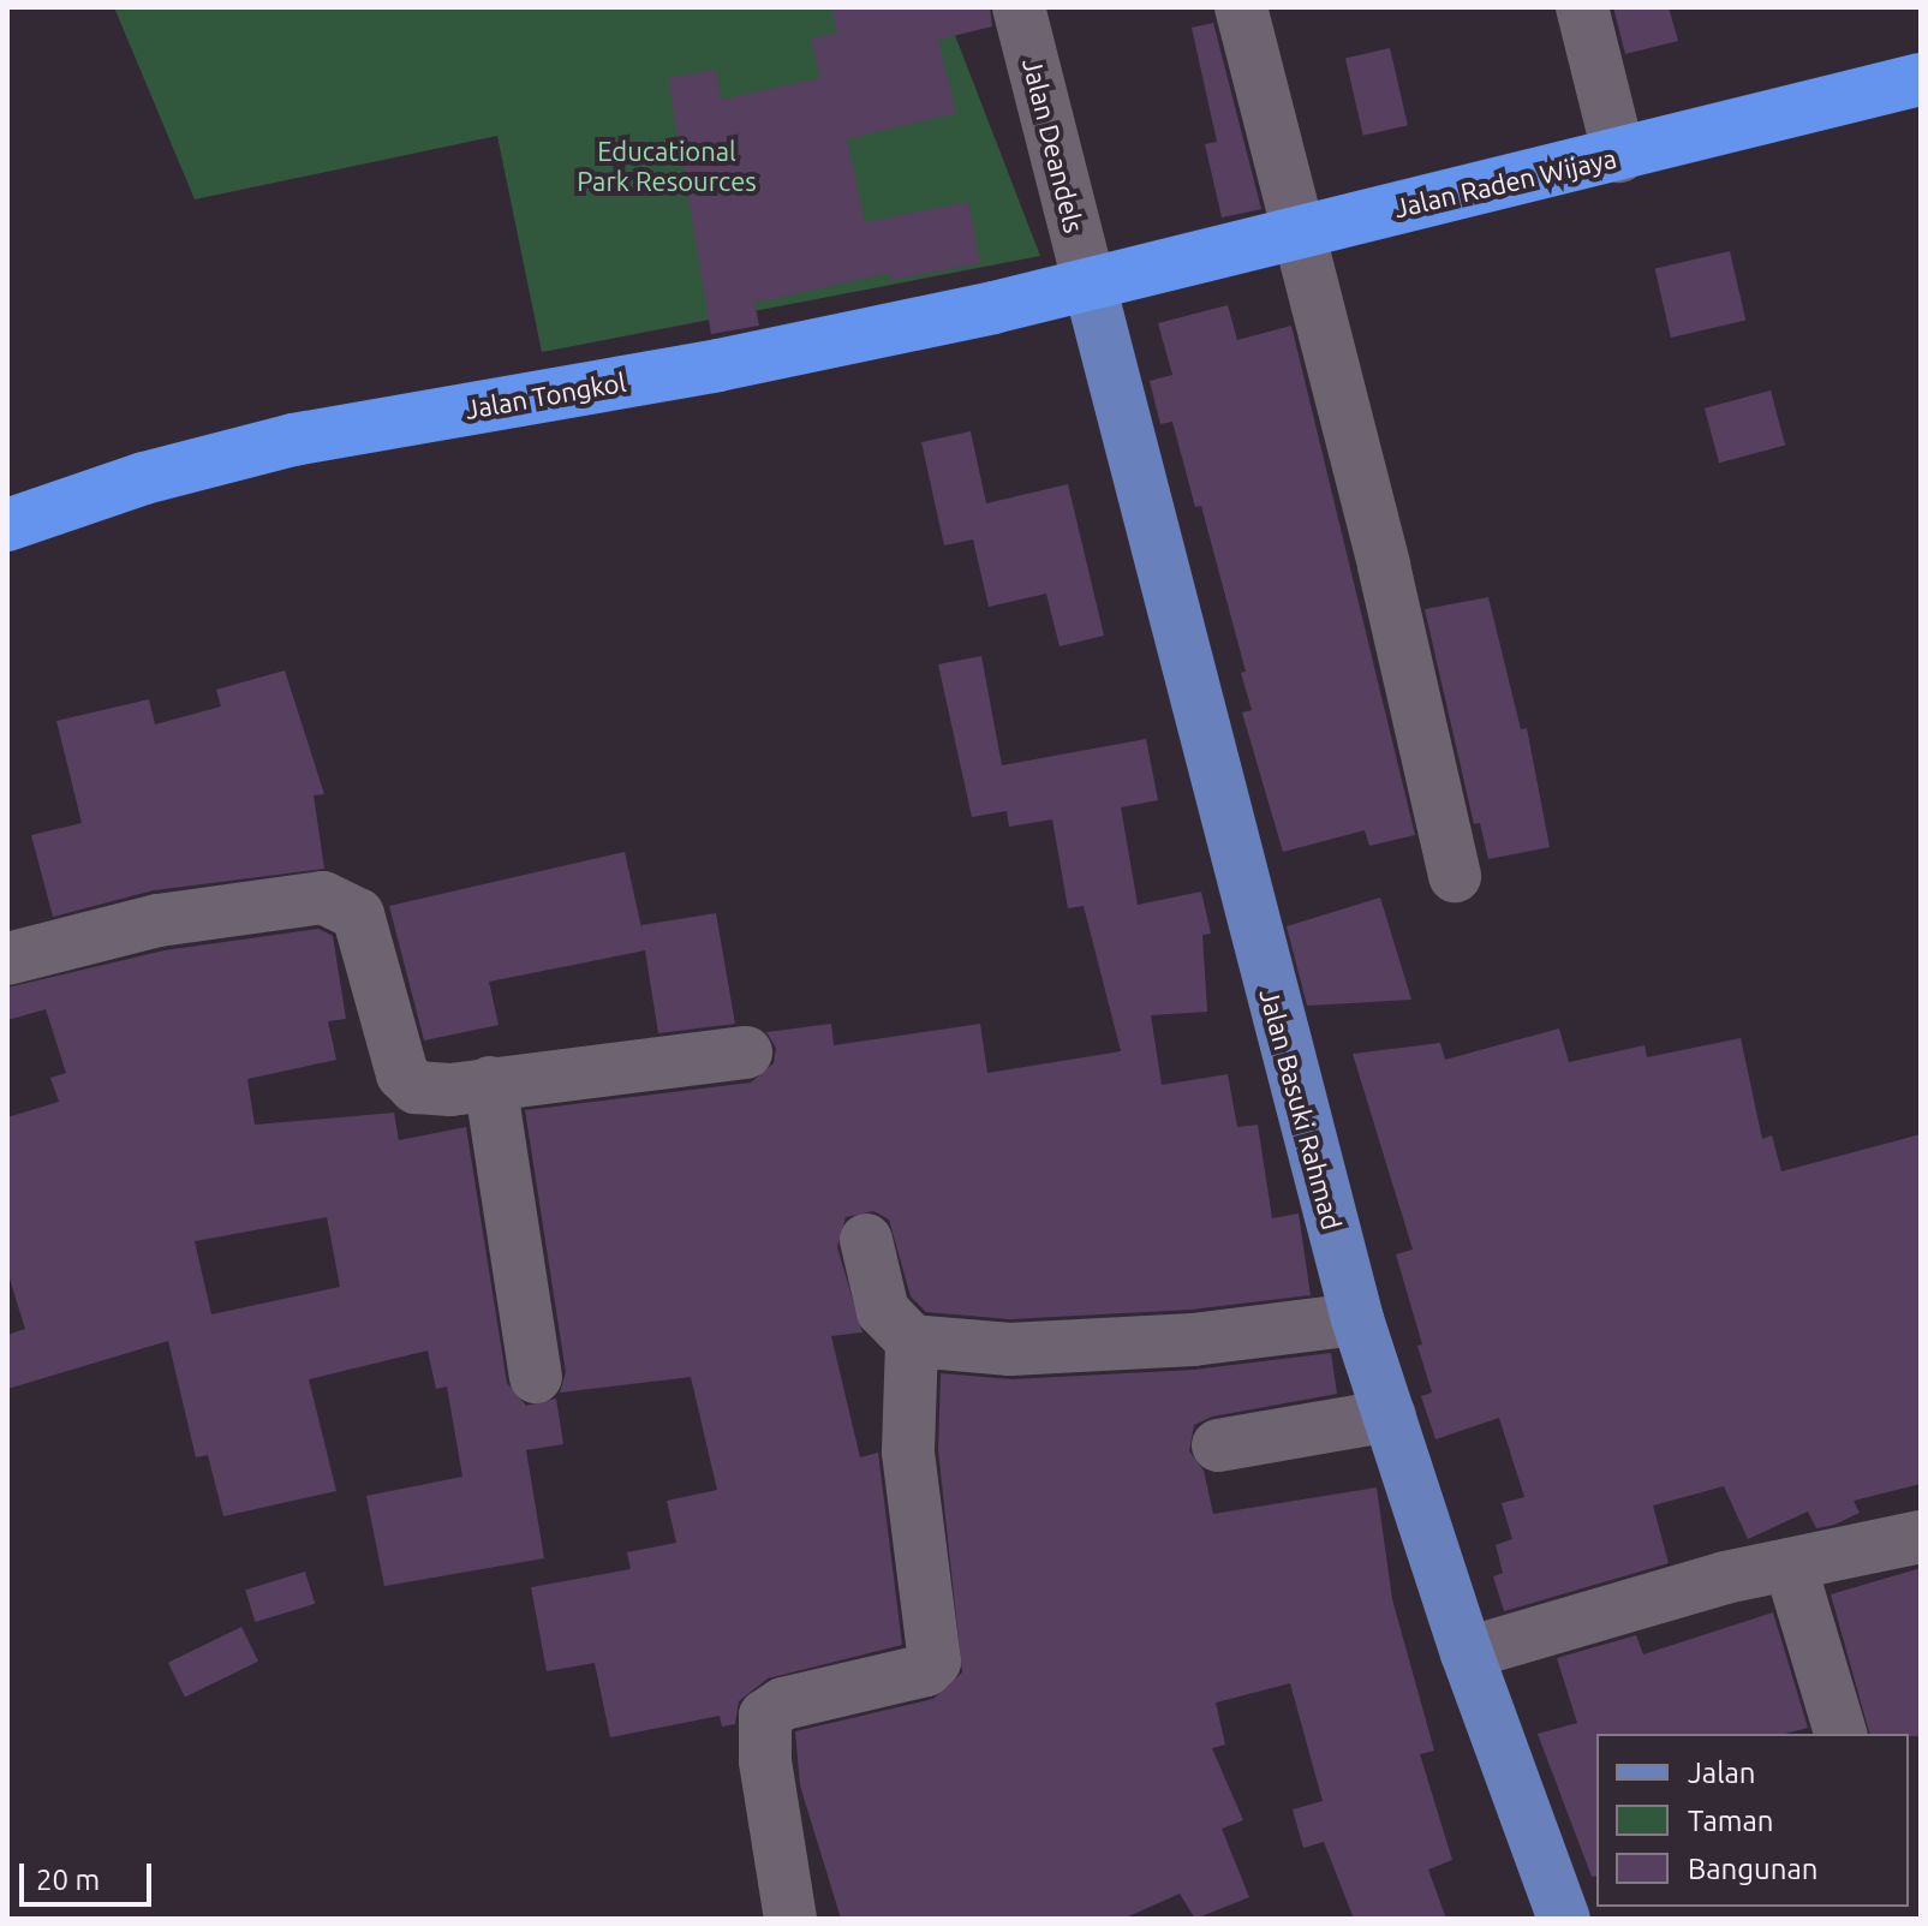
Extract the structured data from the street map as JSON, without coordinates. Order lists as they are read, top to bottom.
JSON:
{
  "streets": {
    "highway": ["Jalan Raden Wijaya", "Jalan Tongkol"],
    "main road": ["Jalan Basuki Rahmad"],
    "street": ["Jalan Deandels"]
  },
  "crossings": [
    ["Jalan Deandels", "Jalan Raden Wijaya"],
    ["Jalan Deandels", "Jalan Tongkol"],
    ["Jalan Deandels", "Jalan Basuki Rahmad"],
    ["Jalan Raden Wijaya", "Jalan Tongkol"],
    ["Jalan Raden Wijaya", "Jalan Basuki Rahmad"],
    ["Jalan Tongkol", "Jalan Basuki Rahmad"]
  ],
  "parks": ["Educational Park Resources"],
  "legend": ["Jalan", "Taman", "Bangunan"],
  "scale_bar": "20 m"
}
